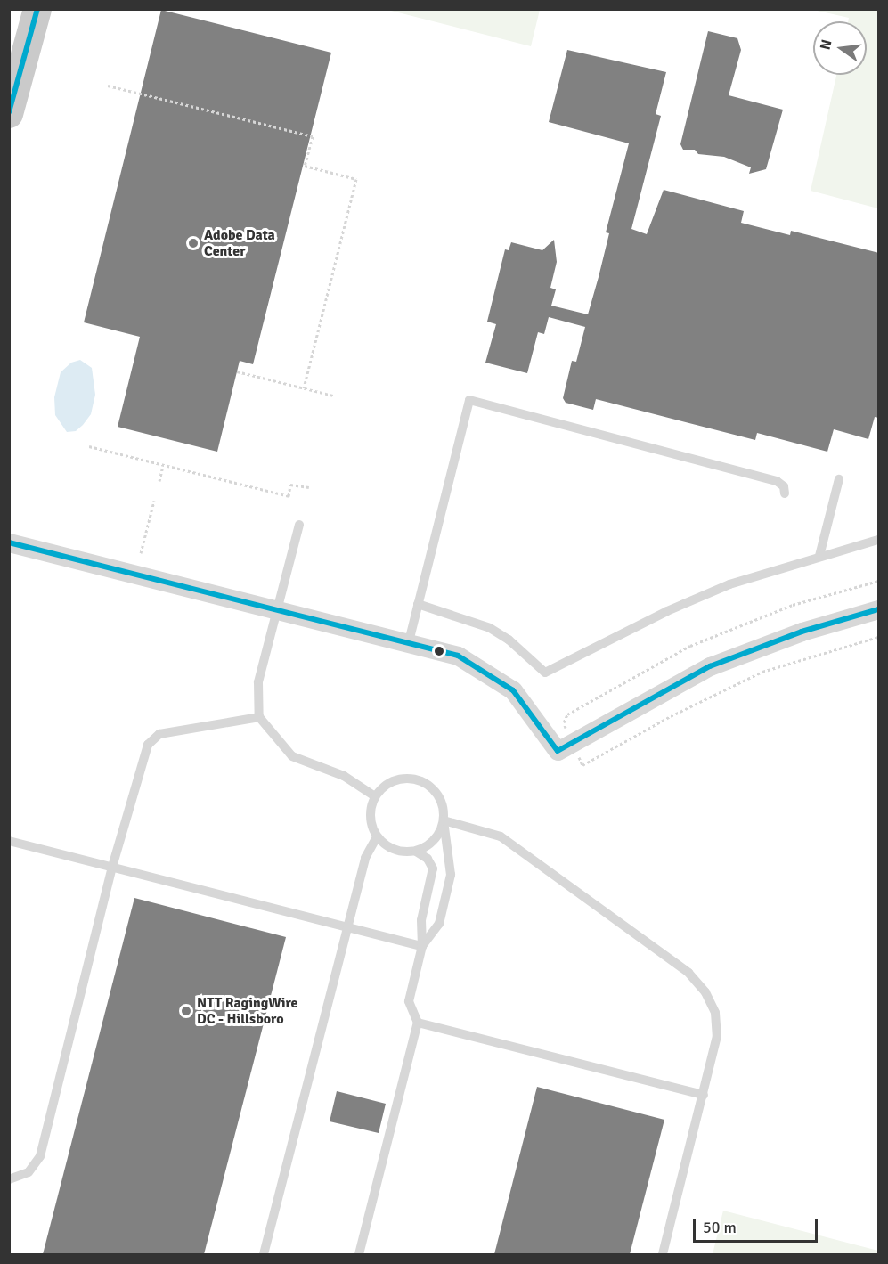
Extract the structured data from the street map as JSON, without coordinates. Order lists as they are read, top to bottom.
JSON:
{
  "places": ["Adobe Data Center", "NTT RagingWire DC - Hillsboro"],
  "scale_bar": "50 m",
  "north": "left"
}
